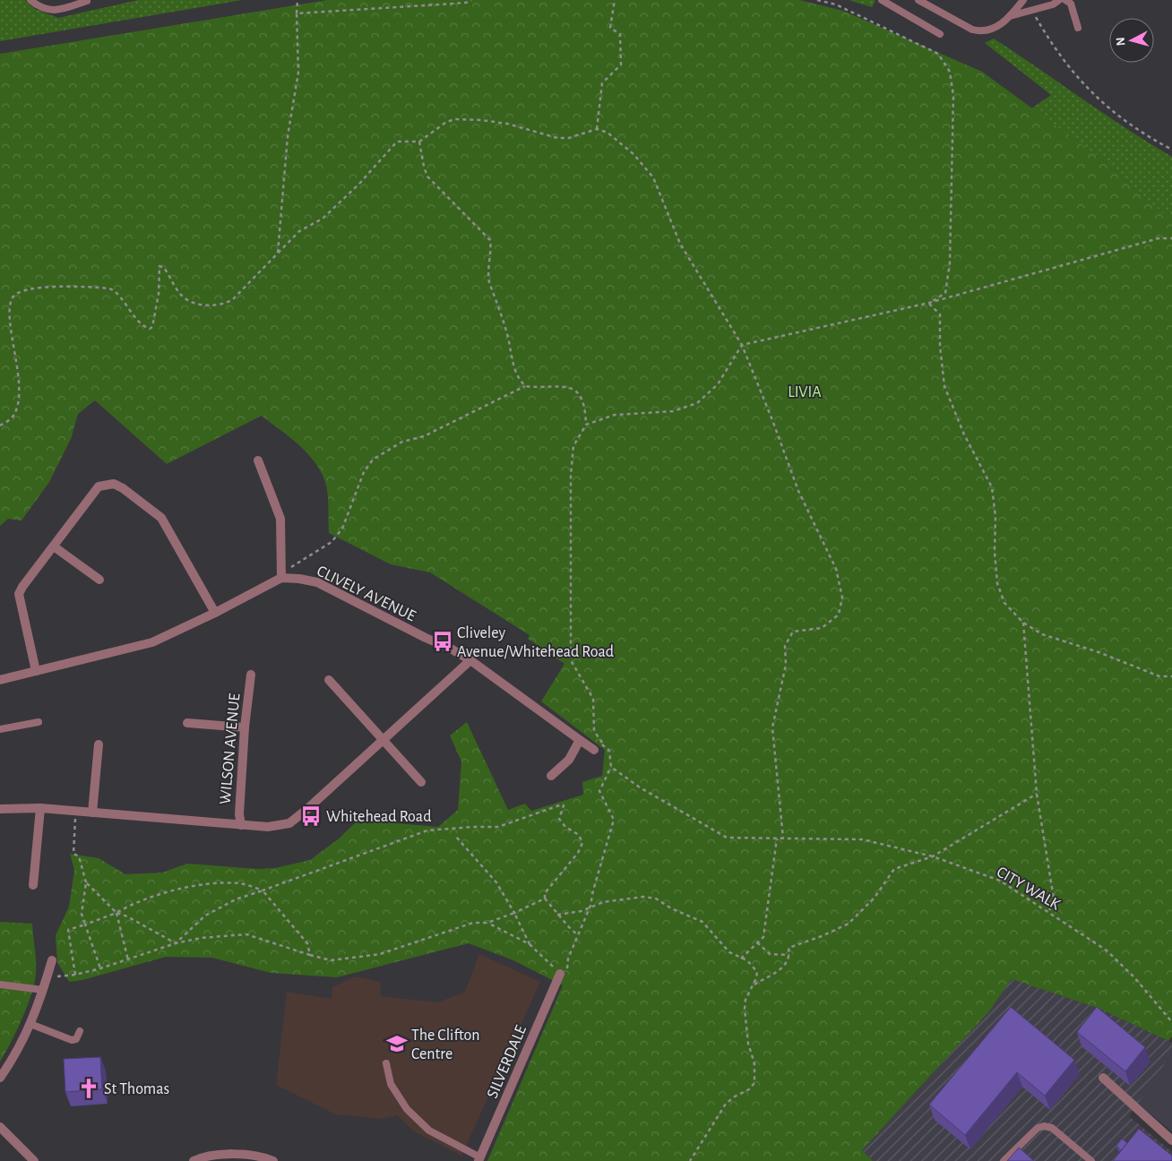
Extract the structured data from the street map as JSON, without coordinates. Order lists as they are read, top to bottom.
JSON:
{
  "streets": {
    "street": ["CLIVELY AVENUE", "WILSON AVENUE", "SILVERDALE"],
    "path": ["CITY WALK"]
  },
  "parks": ["LIVIA"],
  "places": {
    "bus stop": ["Cliveley Avenue/Whitehead Road", "Whitehead Road"],
    "school or university": ["The Clifton Centre"],
    "church": ["St Thomas"]
  },
  "north": "left"
}
